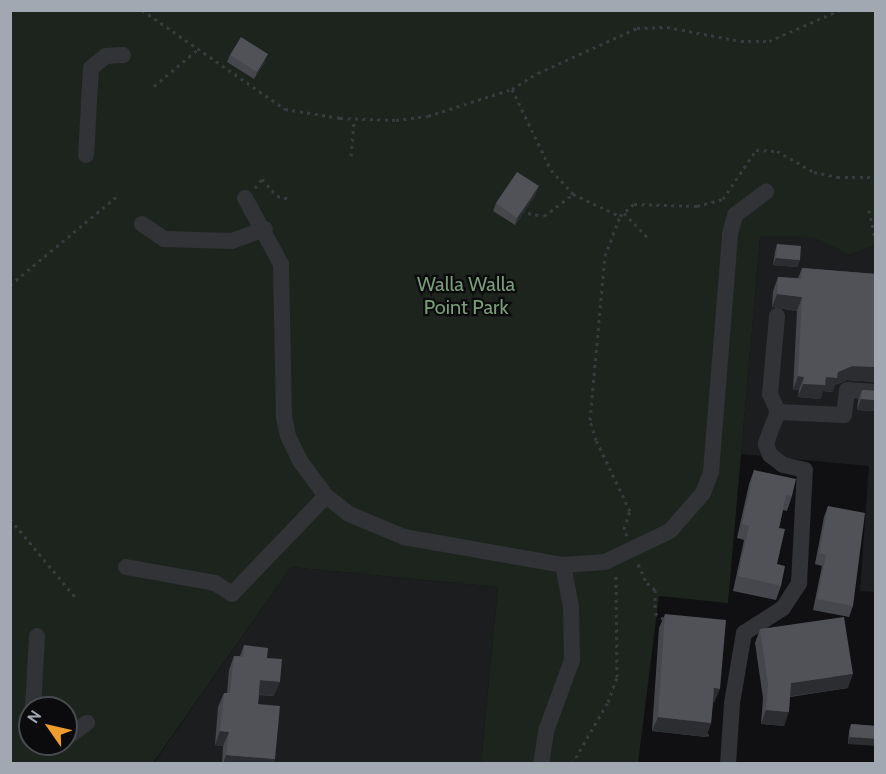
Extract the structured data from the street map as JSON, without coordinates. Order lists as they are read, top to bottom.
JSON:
{
  "parks": ["Walla Walla Point Park"],
  "north": "top left"
}
